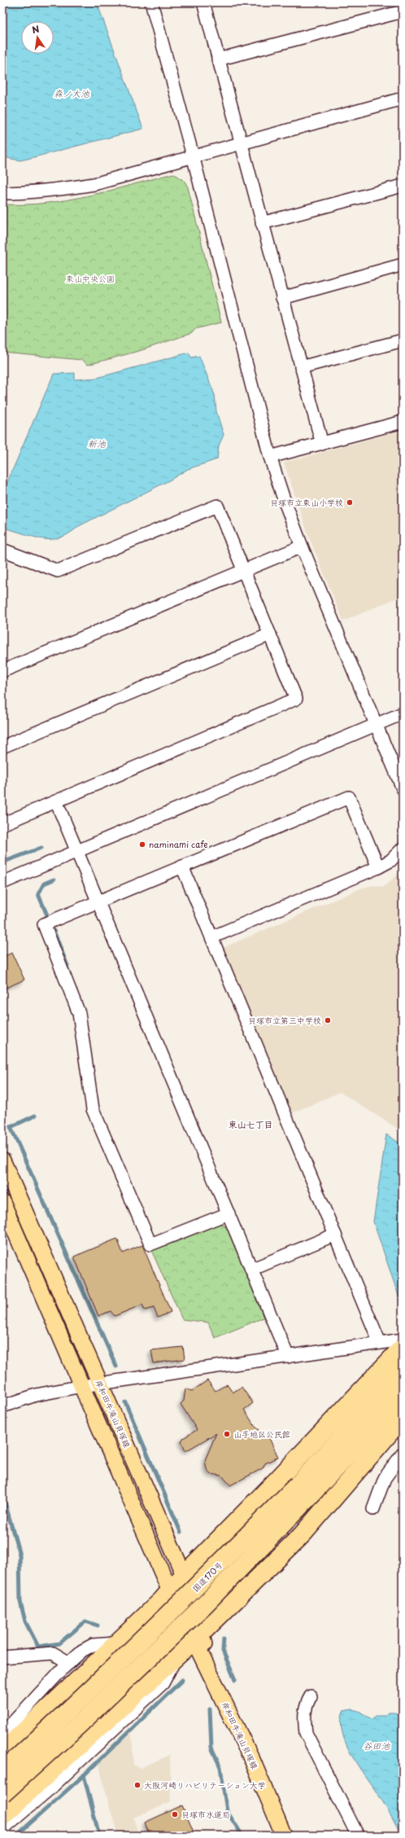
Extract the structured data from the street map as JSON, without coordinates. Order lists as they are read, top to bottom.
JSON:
{
  "streets": {
    "highway": ["国道170号"],
    "main road": ["岸和田牛滝山貝塚線"]
  },
  "districts": ["東山七丁目"],
  "water": ["森ノ大池", "新池", "谷田池"],
  "parks": ["東山中央公園"],
  "places": [
    "貝塚市立東山小学校",
    "naminami cafe",
    "貝塚市立第三中学校",
    "山手地区公民館",
    "大阪河崎リハビリテーション大学",
    "貝塚市水道局"
  ],
  "north": "top"
}
